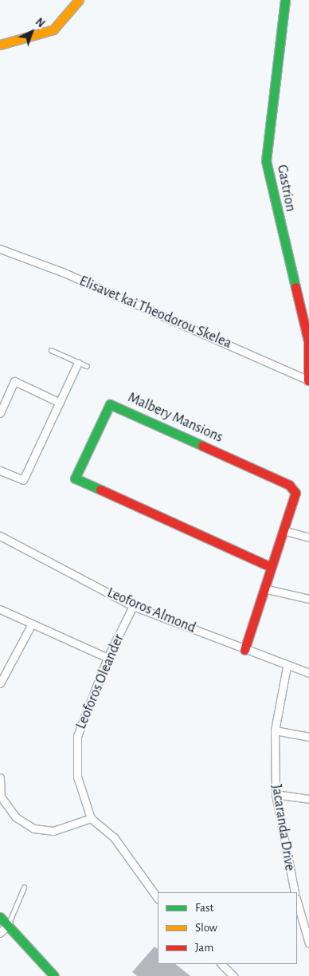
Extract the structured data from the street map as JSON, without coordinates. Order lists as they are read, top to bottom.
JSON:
{
  "streets": {
    "street": [
      "Gastrion",
      "Elisavet kai Theodorou Skelea",
      "Malbery Mansions",
      "Leoforos Almond",
      "Leoforos Oleander",
      "Jacaranda Drive"
    ]
  },
  "crossings": [
    ["Gastrion", "Elisavet kai Theodorou Skelea"],
    ["Malbery Mansions", "Leoforos Almond"],
    ["Leoforos Almond", "Leoforos Oleander"],
    ["Leoforos Almond", "Jacaranda Drive"]
  ],
  "legend": ["Fast", "Slow", "Jam"],
  "north": "top right"
}
